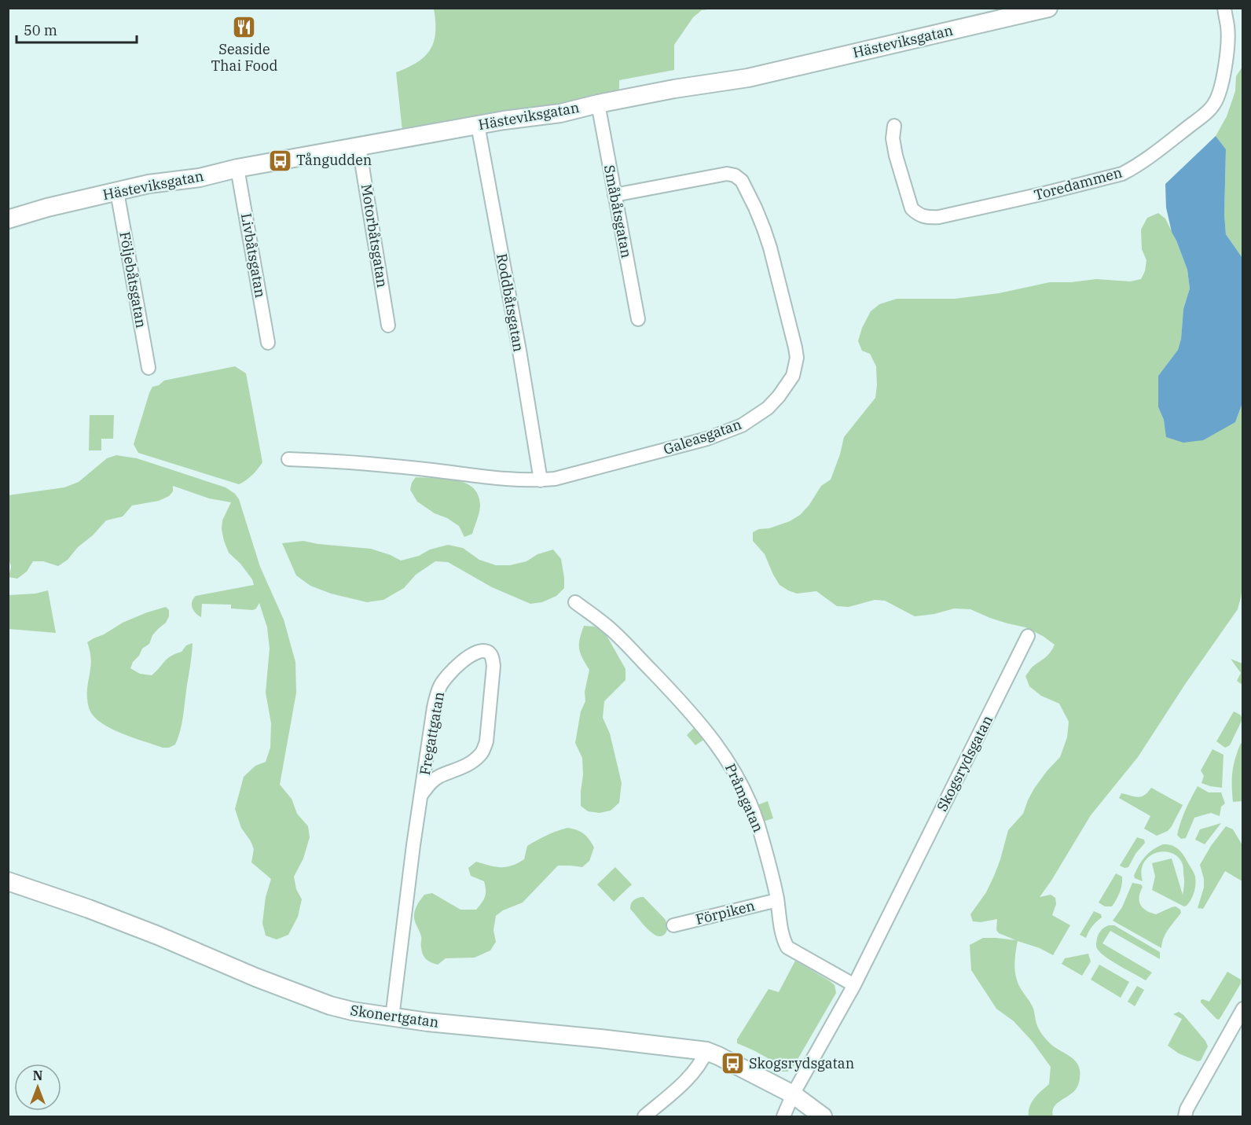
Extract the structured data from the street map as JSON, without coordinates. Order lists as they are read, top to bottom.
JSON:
{
  "streets": {
    "street": [
      "Hästeviksgatan",
      "Toredammen",
      "Småbåtsgatan",
      "Motorbåtsgatan",
      "Livbåtsgatan",
      "Följebåtsgatan",
      "Roddbåtsgatan",
      "Galeasgatan",
      "Fregattgatan",
      "Skogsrydsgatan",
      "Pråmgatan",
      "Förpiken",
      "Skonertgatan"
    ]
  },
  "crossings": [
    ["Hästeviksgatan", "Småbåtsgatan"],
    ["Hästeviksgatan", "Motorbåtsgatan"],
    ["Hästeviksgatan", "Livbåtsgatan"],
    ["Hästeviksgatan", "Följebåtsgatan"],
    ["Hästeviksgatan", "Roddbåtsgatan"],
    ["Småbåtsgatan", "Galeasgatan"],
    ["Roddbåtsgatan", "Galeasgatan"],
    ["Fregattgatan", "Skonertgatan"],
    ["Skogsrydsgatan", "Pråmgatan"],
    ["Skogsrydsgatan", "Skonertgatan"],
    ["Pråmgatan", "Förpiken"]
  ],
  "places": {
    "restaurant": ["Seaside Thai Food"],
    "bus stop": ["Tångudden", "Skogsrydsgatan"]
  },
  "scale_bar": "50 m",
  "north": "top"
}
